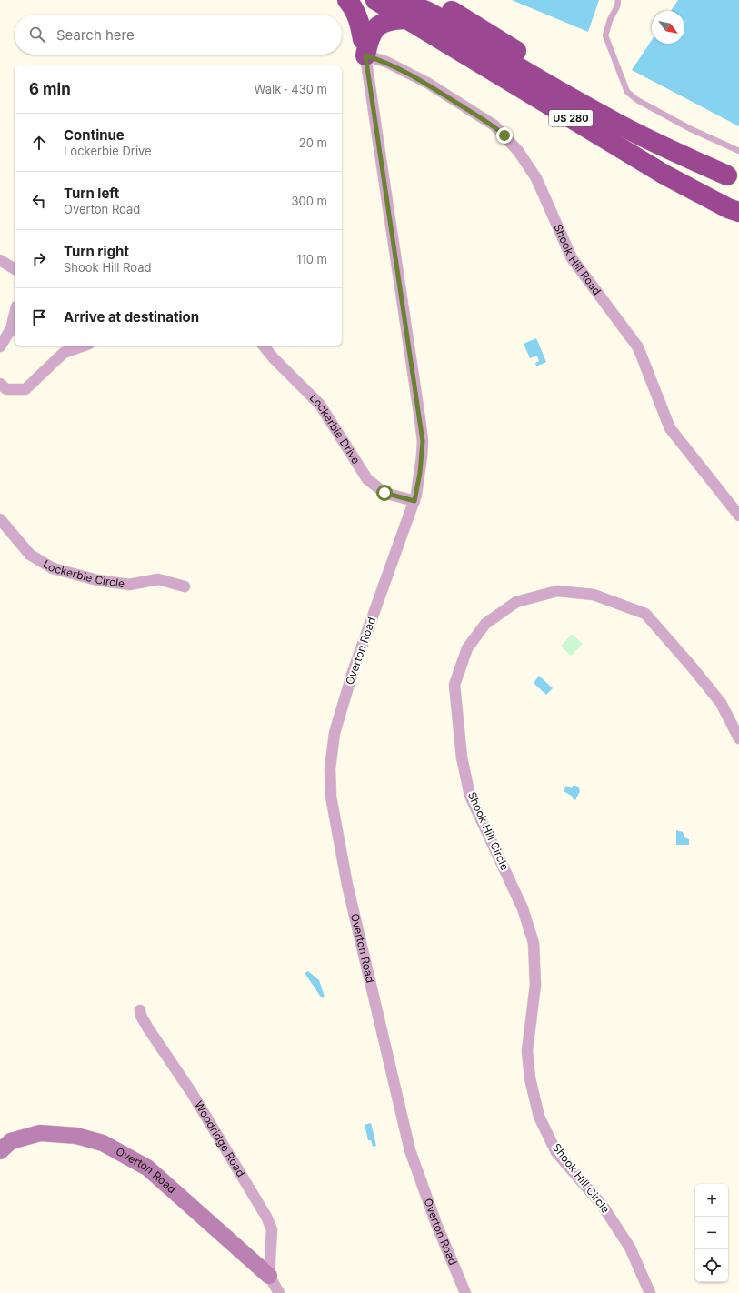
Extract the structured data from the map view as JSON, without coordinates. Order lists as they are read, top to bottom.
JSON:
{
  "streets": {
    "highway": ["US 280"],
    "street": [
      "Shook Hill Road",
      "Lockerbie Drive",
      "Lockerbie Circle",
      "Overton Road",
      "Shook Hill Circle",
      "Woodridge Road"
    ]
  },
  "crossings": [
    ["Shook Hill Road", "Overton Road"],
    ["Lockerbie Drive", "Overton Road"],
    ["Overton Road", "Woodridge Road"]
  ],
  "north": "bottom right",
  "page": {
    "search": "Search here",
    "heading": ["6 min", "Walk · 430 m"],
    "list": [
      ["Continue", "Lockerbie Drive", "20 m"],
      ["Turn left", "Overton Road", "300 m"],
      ["Turn right", "Shook Hill Road", "110 m"],
      "Arrive at destination"
    ],
    "map_buttons": ["+", "−"]
  }
}
